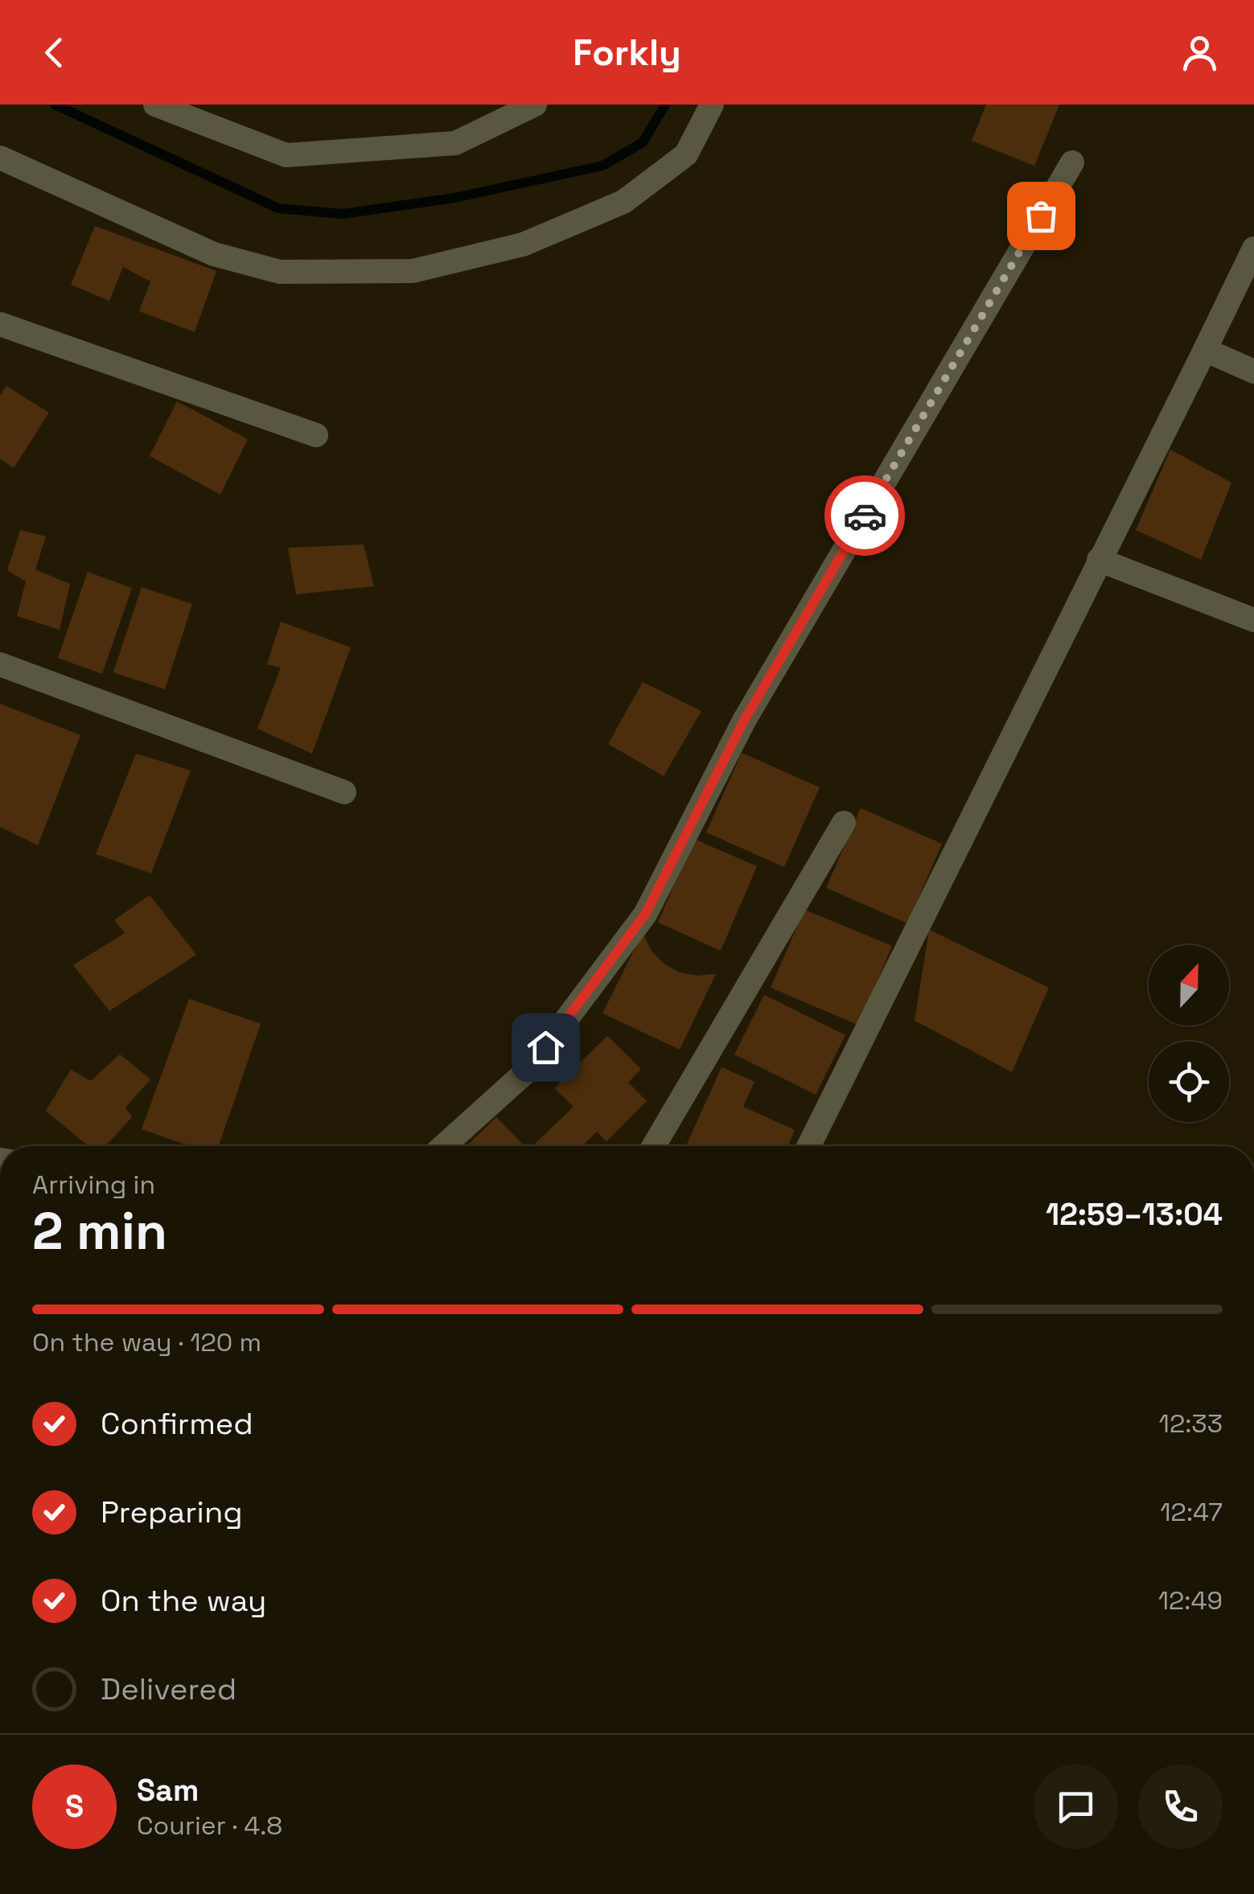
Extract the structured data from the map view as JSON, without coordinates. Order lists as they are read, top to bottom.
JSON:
{
  "north": "top",
  "page": {
    "header": "Forkly",
    "heading": ["2 min", "Arriving in", "12:59–13:04"],
    "panel": ["Sam", "Courier · 4.8"],
    "bar": "On the way · 120 m",
    "list": [
      ["Confirmed", "12:33"],
      ["Preparing", "12:47"],
      ["On the way", "12:49"],
      "Delivered"
    ],
    "round": "S"
  }
}
